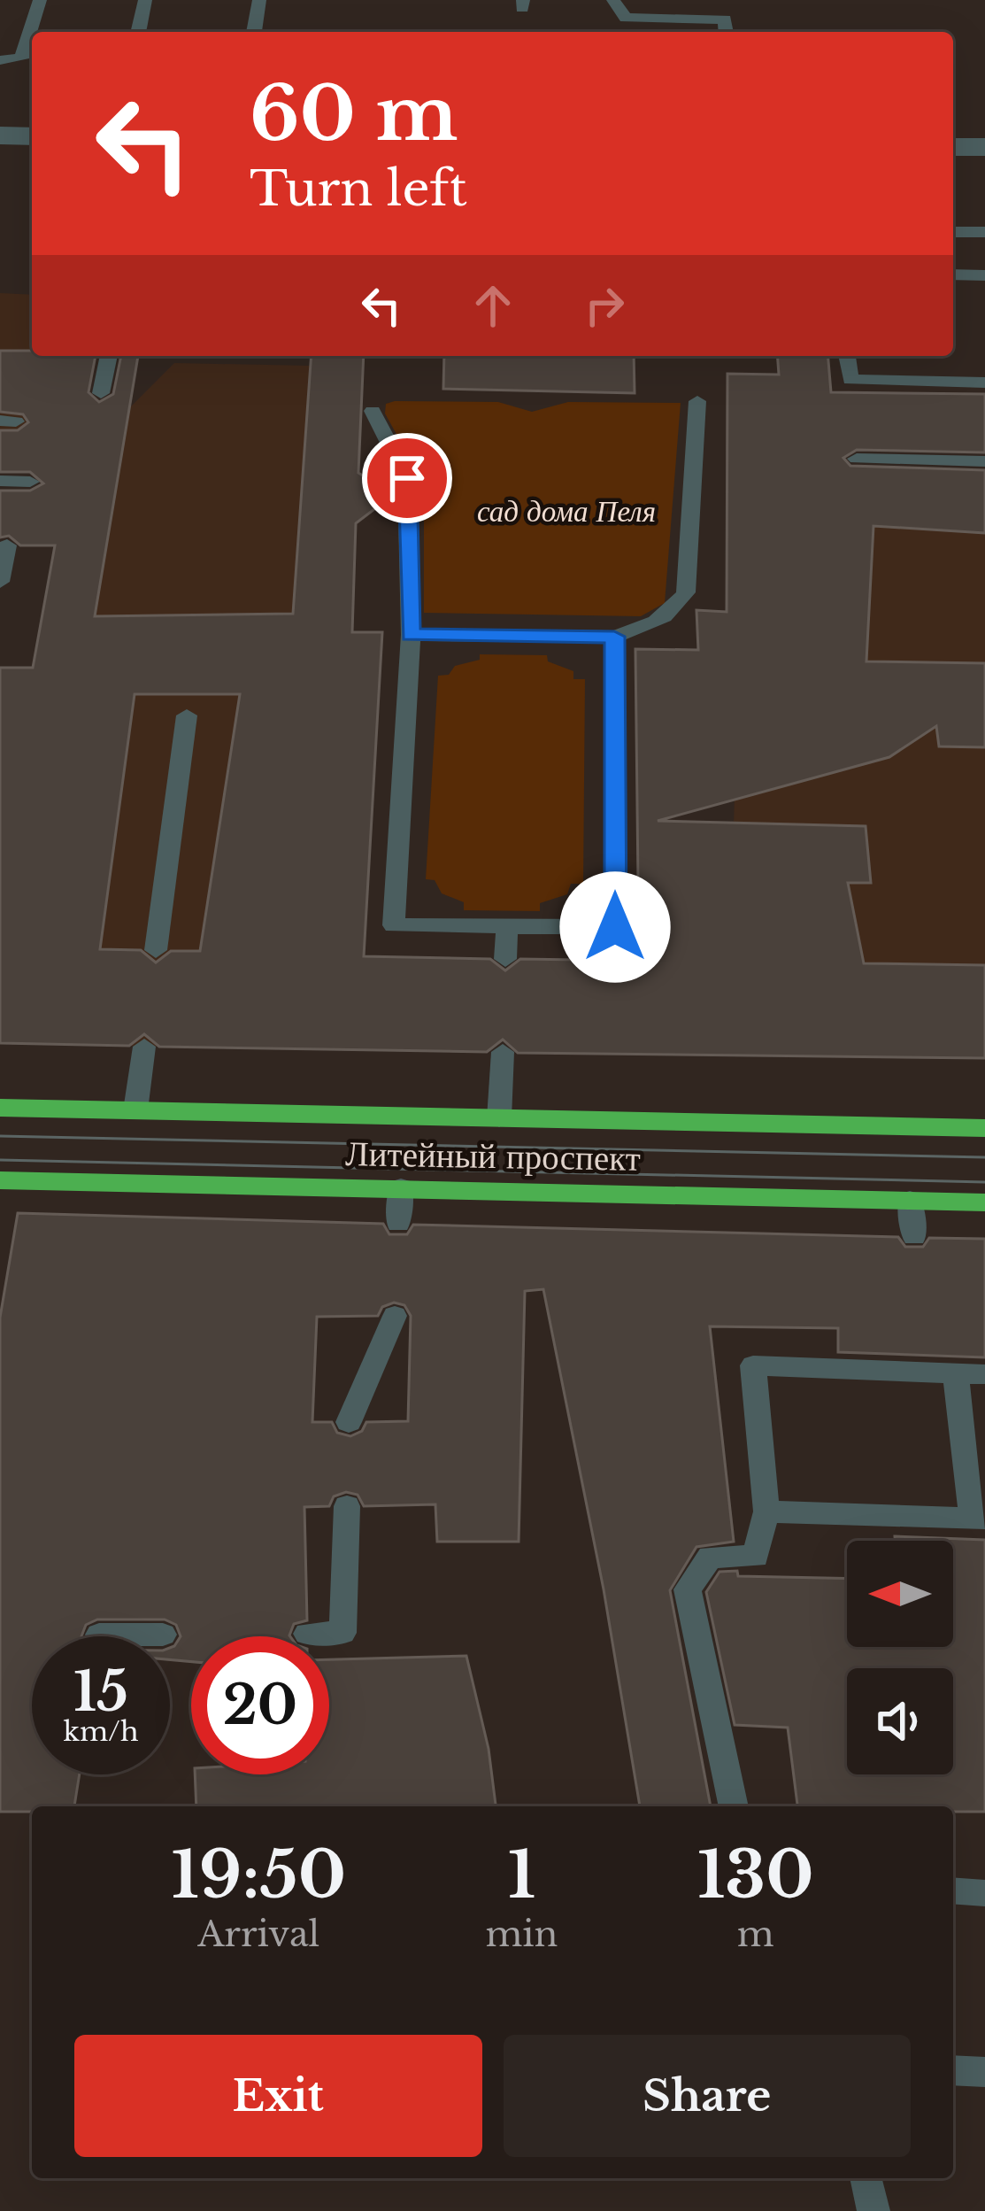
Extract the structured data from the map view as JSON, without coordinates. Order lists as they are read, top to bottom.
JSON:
{
  "streets": {
    "main road": ["Литейный проспект"]
  },
  "parks": ["сад дома Пеля"],
  "north": "left",
  "page": {
    "turn": ["60 m", "Turn left"],
    "speed": "15 km/h",
    "limit": "20",
    "eta": [
      "19:50",
      "Arrival",
      "1",
      "min",
      "130",
      "m"
    ],
    "buttons": ["Exit", "Share"]
  }
}
